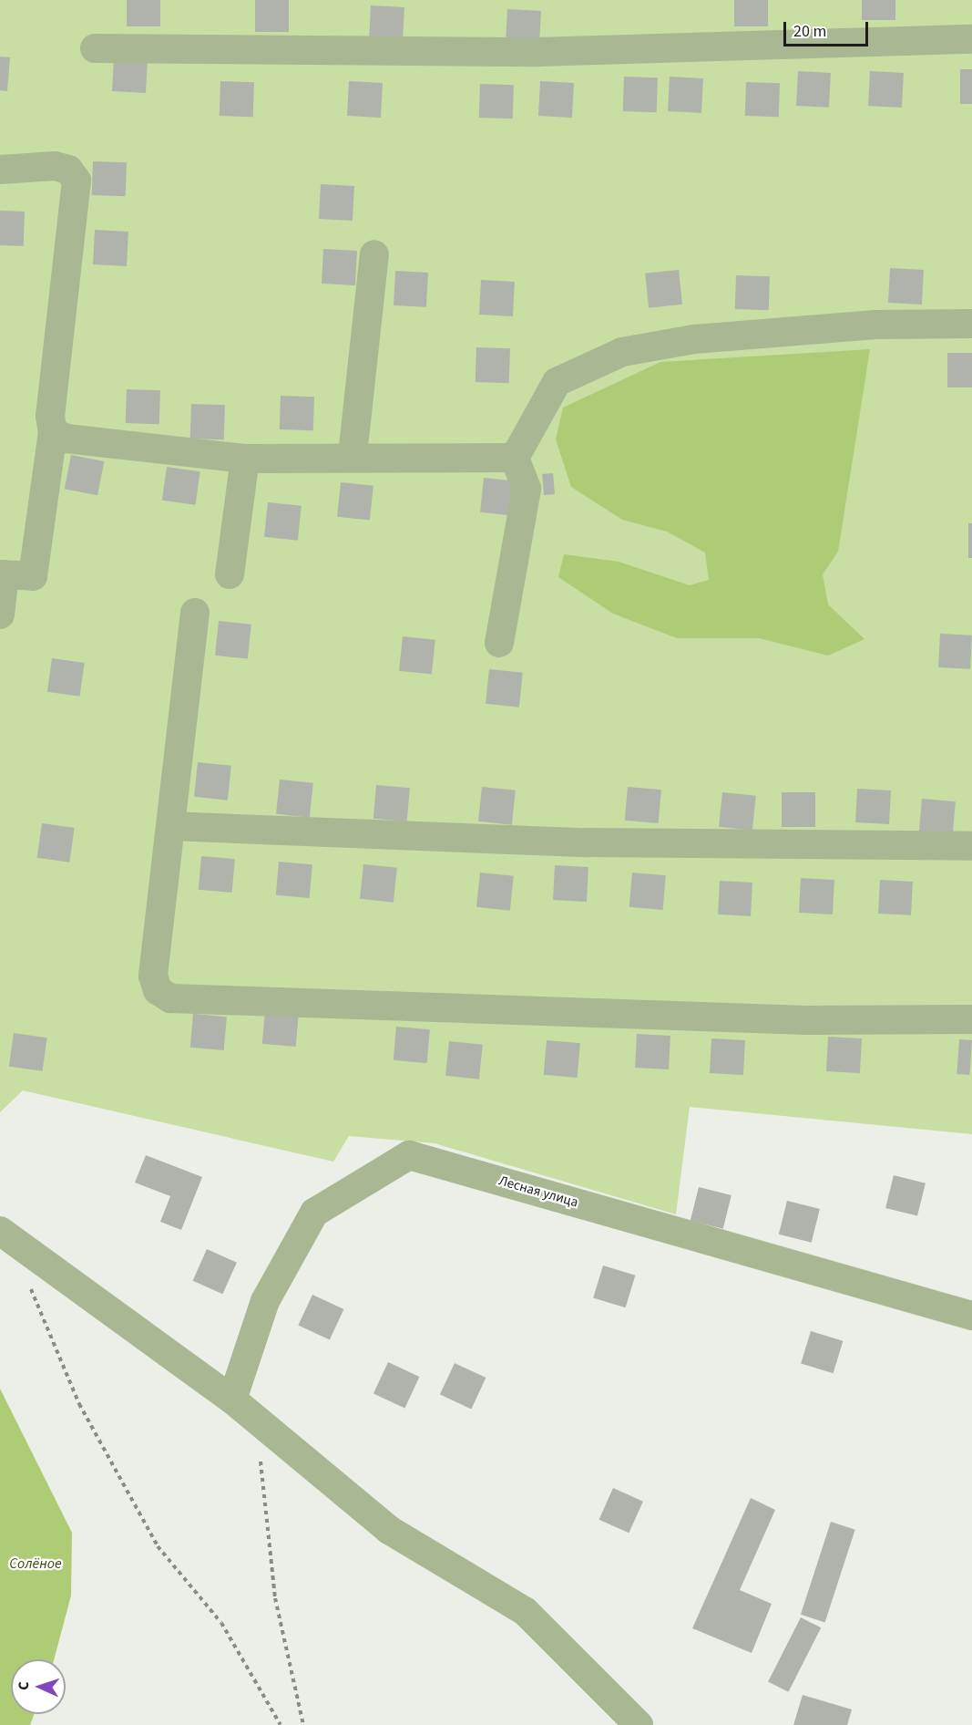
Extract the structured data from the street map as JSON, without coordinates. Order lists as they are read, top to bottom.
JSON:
{
  "streets": {
    "street": ["Лесная улица"]
  },
  "water": ["Солёное"],
  "scale_bar": "20 m",
  "north": "left"
}
